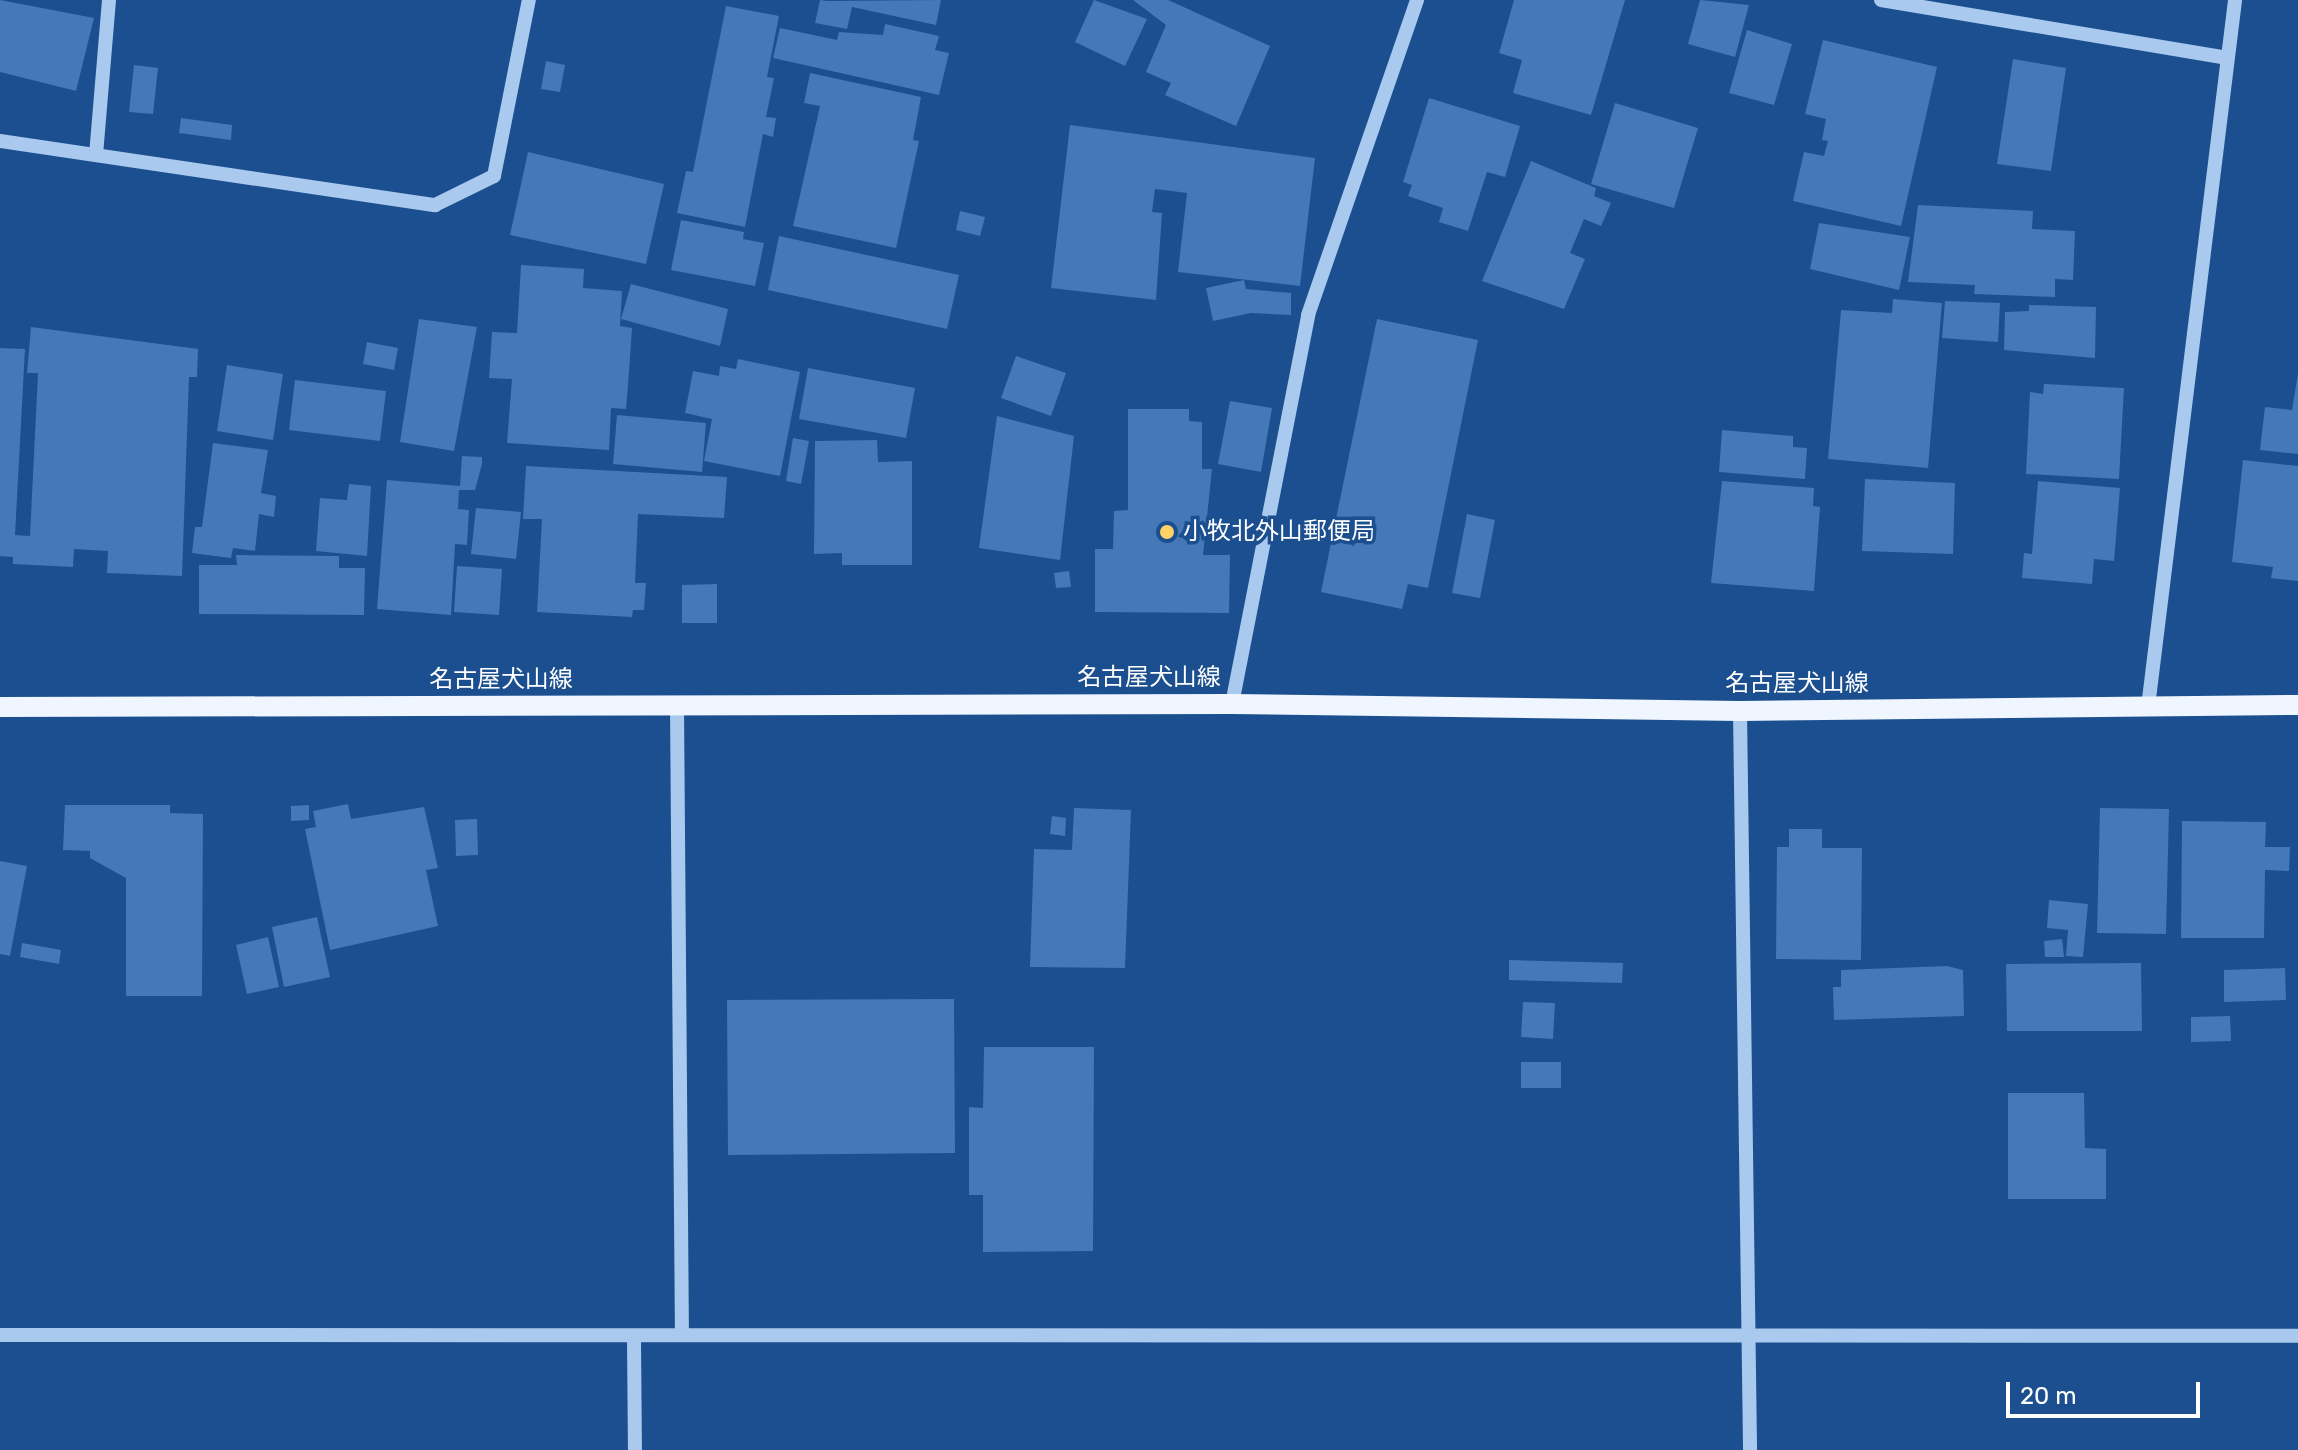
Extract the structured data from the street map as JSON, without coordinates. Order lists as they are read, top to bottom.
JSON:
{
  "streets": {
    "main road": ["名古屋犬山線"]
  },
  "places": ["小牧北外山郵便局"],
  "scale_bar": "20 m"
}
